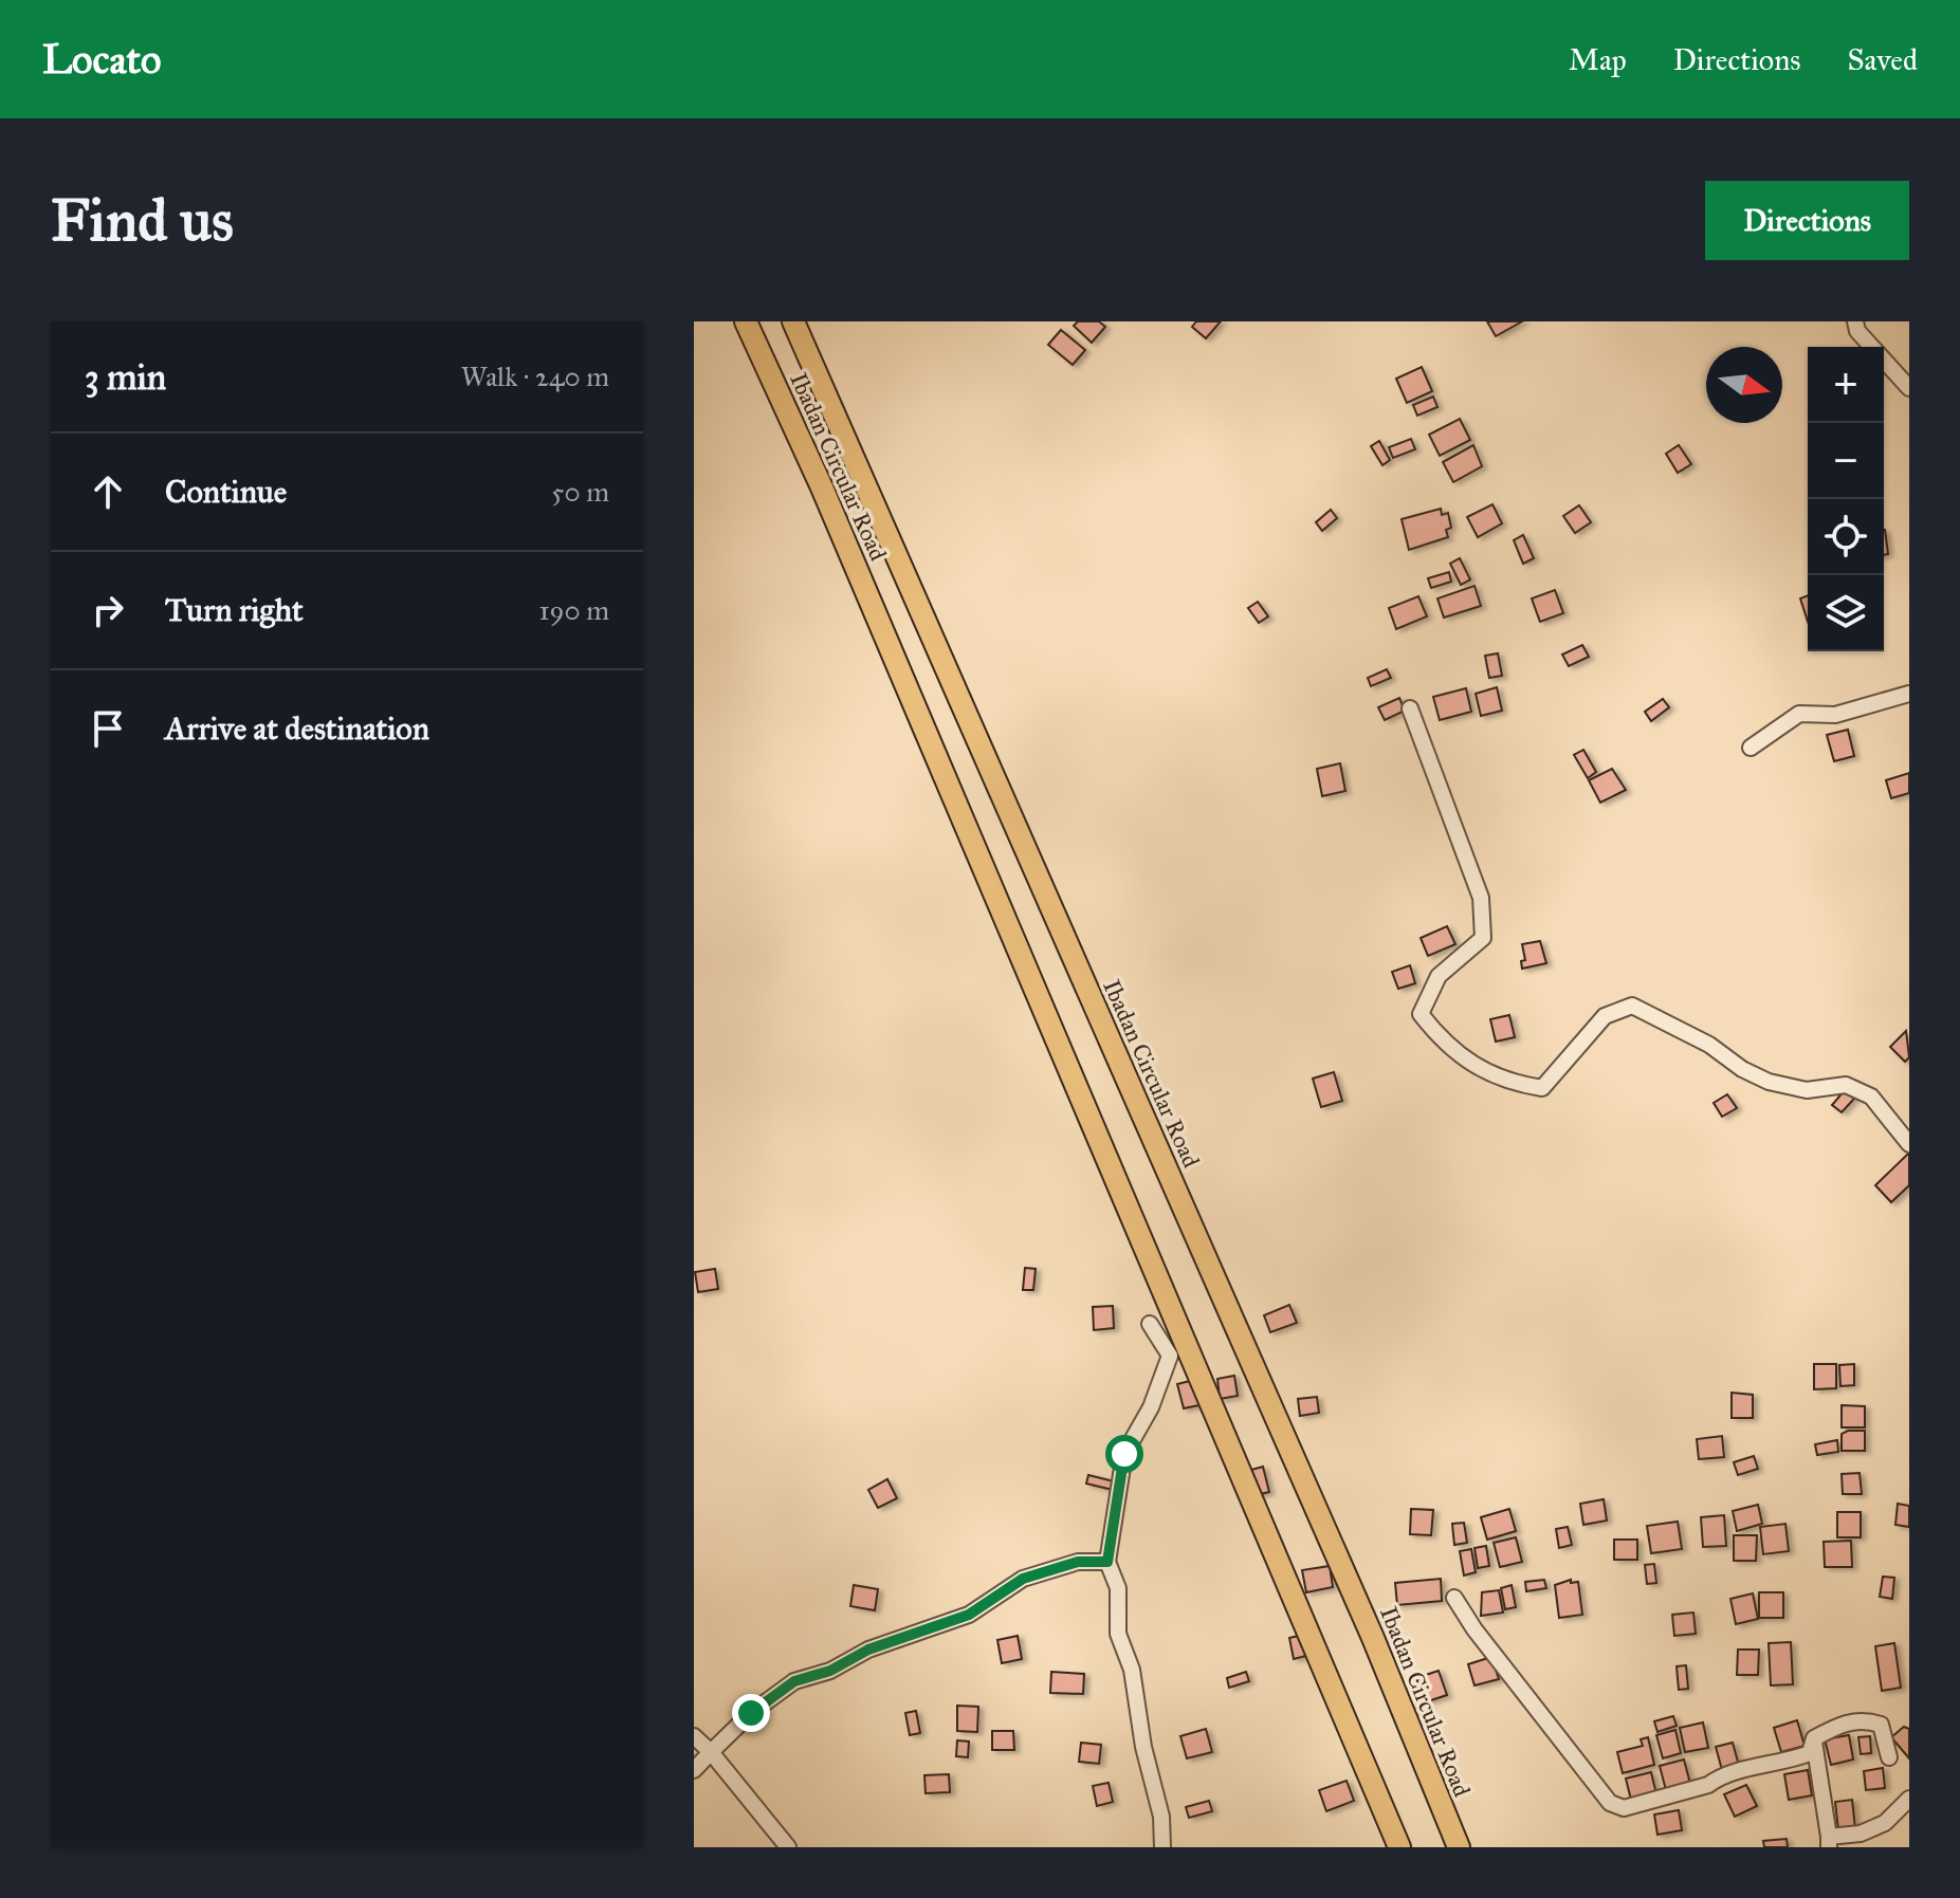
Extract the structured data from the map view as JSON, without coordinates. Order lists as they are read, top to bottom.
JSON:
{
  "streets": {
    "highway": ["Ibadan Circular Road"]
  },
  "north": "right",
  "page": {
    "header": "Locato",
    "nav": ["Map", "Directions", "Saved"],
    "buttons": "Directions",
    "title": "Find us",
    "heading": ["3 min", "Walk · 240 m"],
    "map_buttons": ["+", "−"],
    "list": [
      ["Continue", "50 m"],
      ["Turn right", "190 m"],
      "Arrive at destination"
    ]
  }
}
